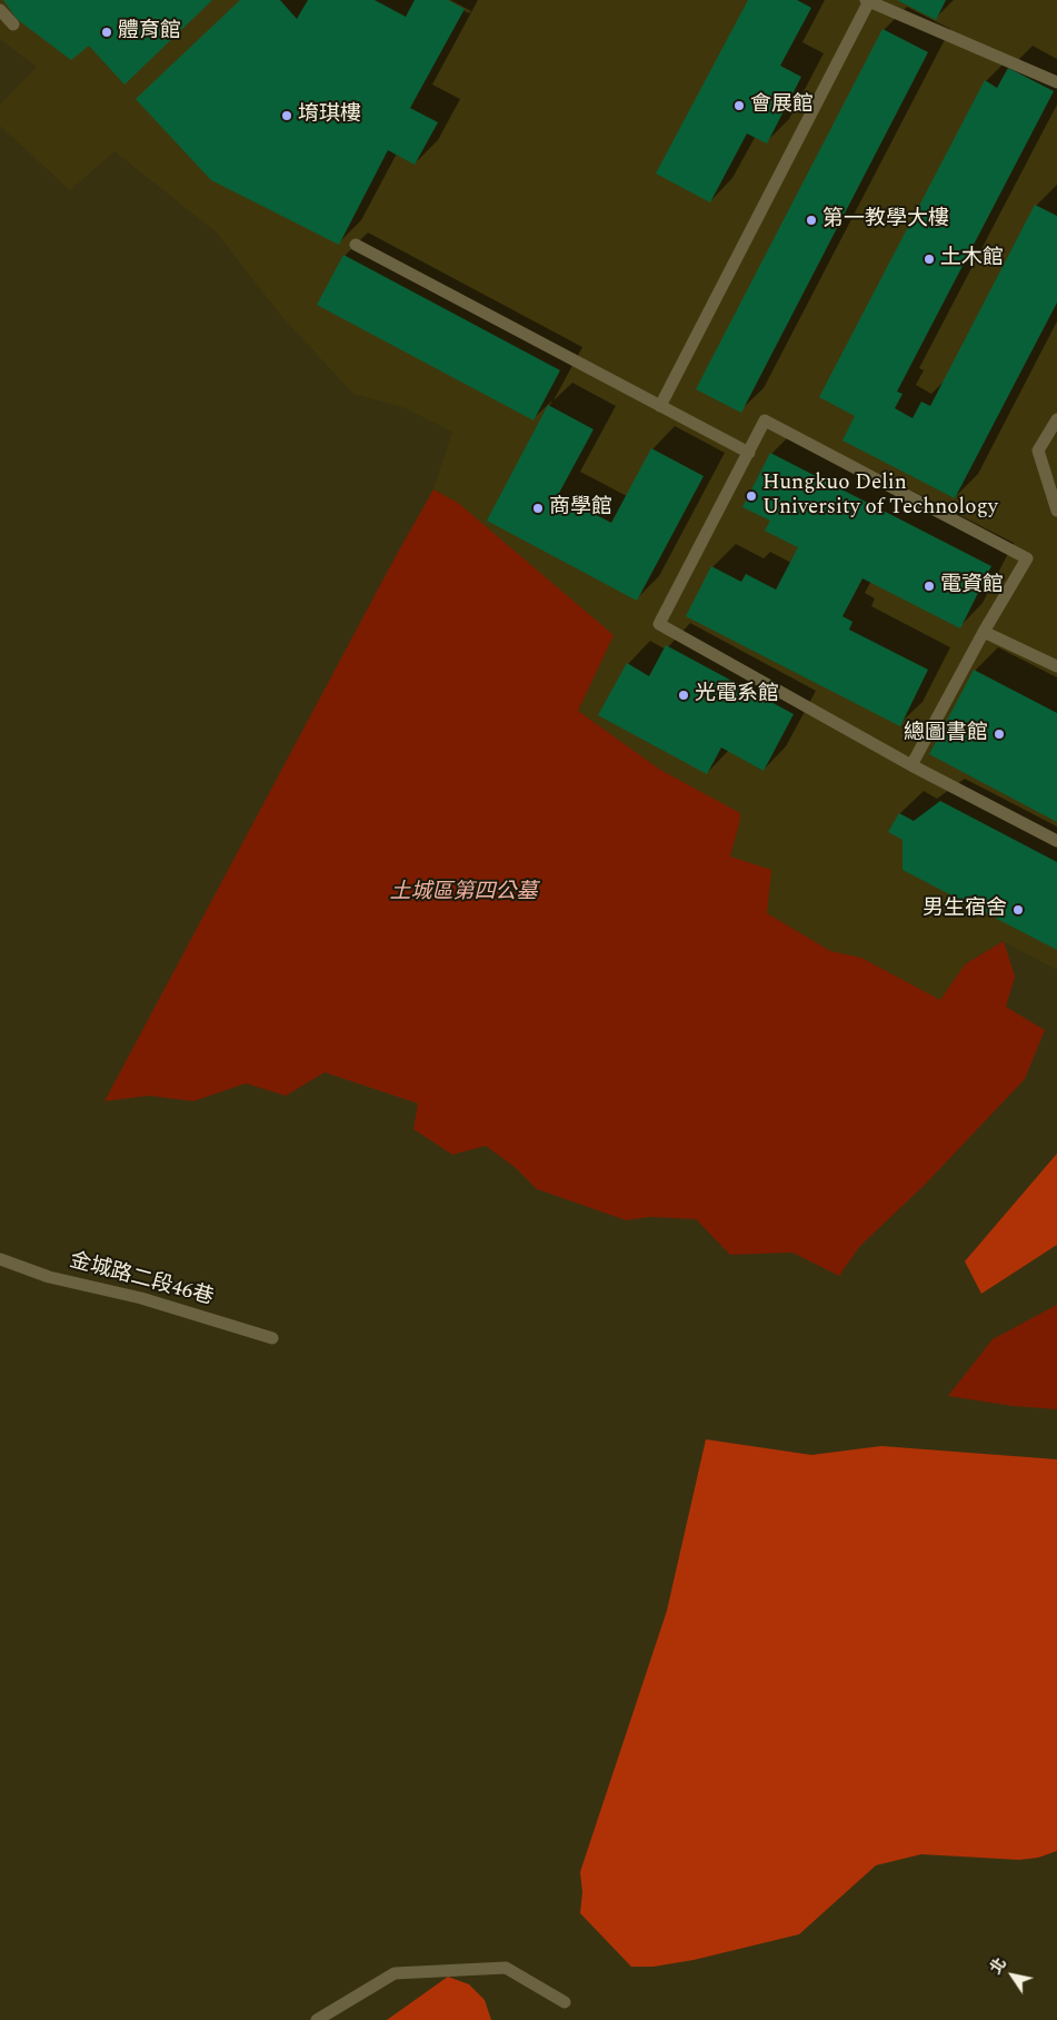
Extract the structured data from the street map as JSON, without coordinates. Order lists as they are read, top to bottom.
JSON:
{
  "streets": {
    "lane": ["金城路二段46巷"]
  },
  "parks": ["土城區第四公墓"],
  "places": [
    "體育館",
    "會展館",
    "堉琪樓",
    "第一教學大樓",
    "土木館",
    "Hungkuo Delin University of Technology",
    "商學館",
    "電資館",
    "光電系館",
    "總圖書館",
    "男生宿舍"
  ],
  "north": "top left"
}
